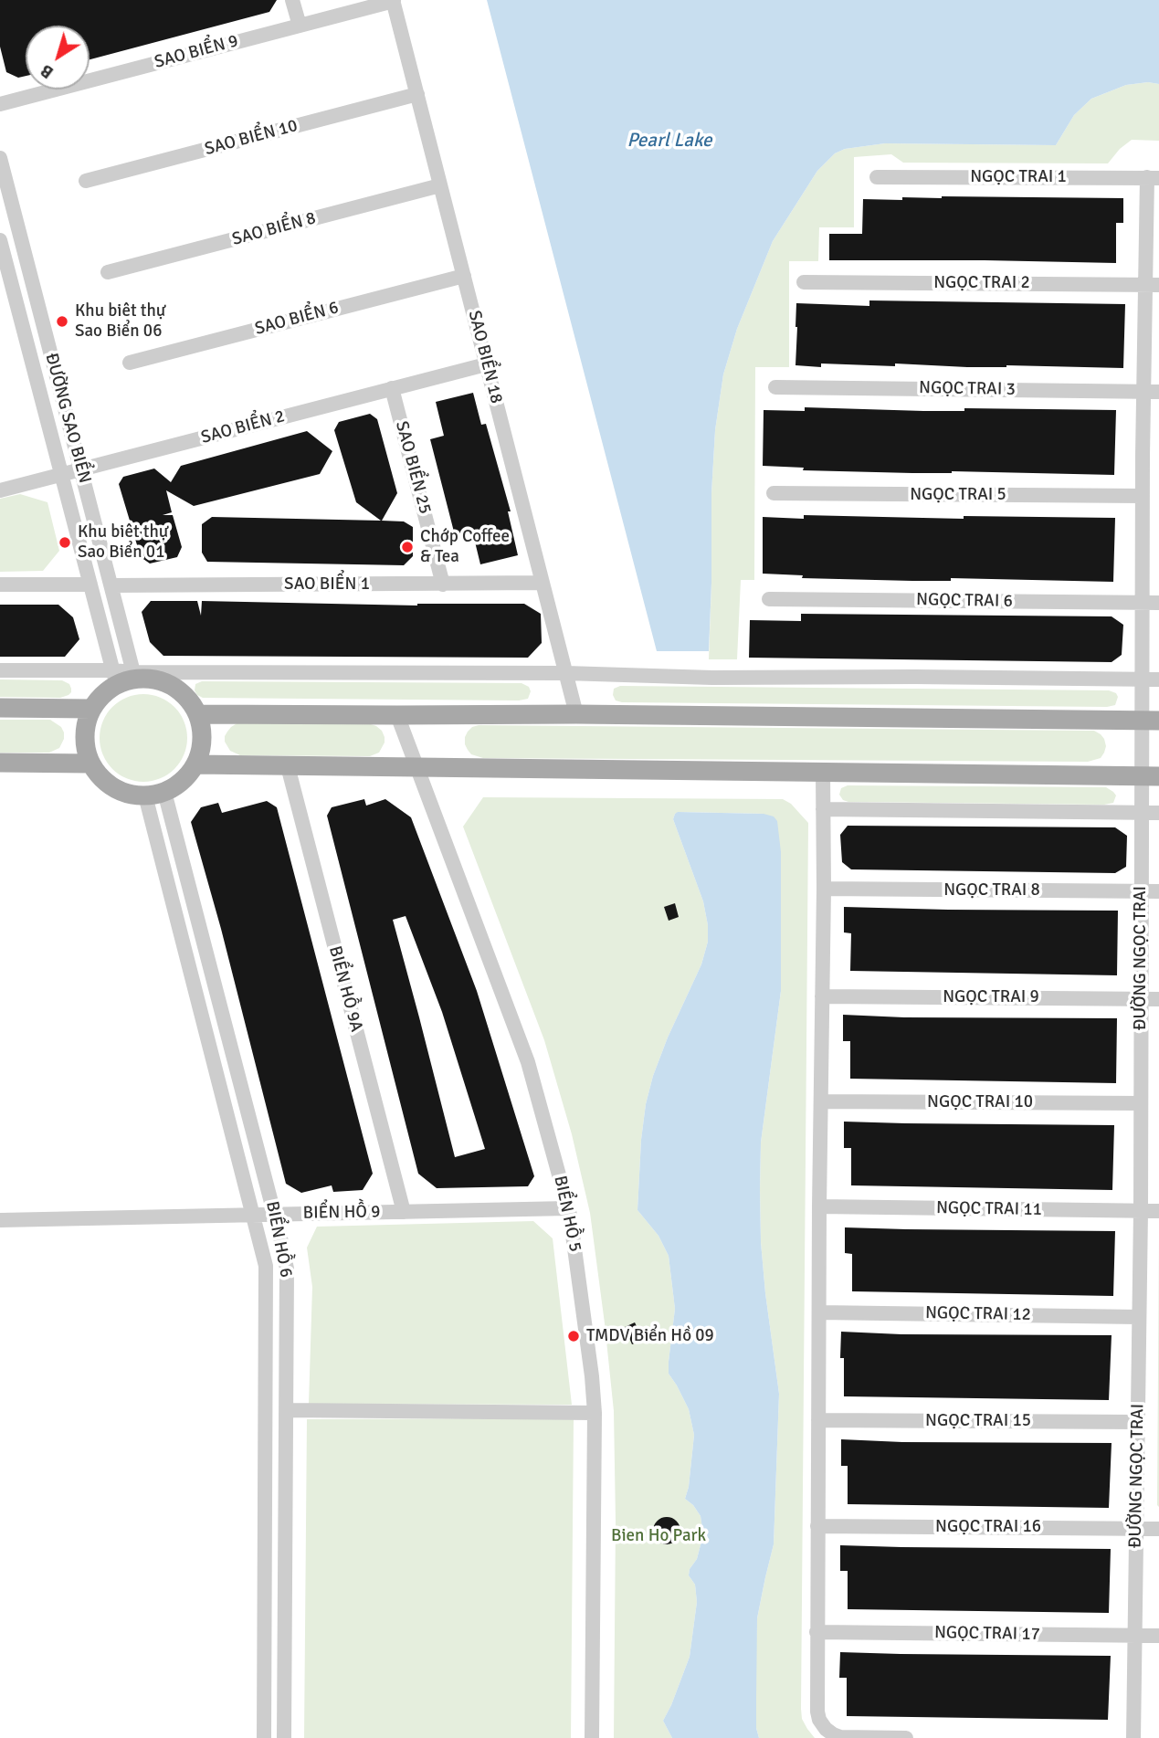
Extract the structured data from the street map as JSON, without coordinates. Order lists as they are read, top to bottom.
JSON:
{
  "streets": {
    "street": [
      "SAO BIỂN 9",
      "SAO BIỂN 10",
      "NGỌC TRAI 1",
      "SAO BIỂN 8",
      "NGỌC TRAI 2",
      "SAO BIỂN 6",
      "SAO BIỂN 18",
      "NGỌC TRAI 3",
      "ĐƯỜNG SAO BIỂN",
      "SAO BIỂN 2",
      "SAO BIỂN 25",
      "NGỌC TRAI 5",
      "SAO BIỂN 1",
      "NGỌC TRAI 6",
      "NGỌC TRAI 8",
      "ĐƯỜNG NGỌC TRAI",
      "BIỂN HỒ 9A",
      "NGỌC TRAI 9",
      "NGỌC TRAI 10",
      "NGỌC TRAI 11",
      "BIỂN HỒ 9",
      "BIỂN HỒ 5",
      "BIỂN HỒ 6",
      "NGỌC TRAI 12",
      "NGỌC TRAI 15",
      "NGỌC TRAI 16",
      "NGỌC TRAI 17"
    ]
  },
  "crossings": [
    ["SAO BIỂN 9", "SAO BIỂN 18"],
    ["SAO BIỂN 10", "SAO BIỂN 18"],
    ["NGỌC TRAI 1", "ĐƯỜNG NGỌC TRAI"],
    ["SAO BIỂN 8", "SAO BIỂN 18"],
    ["NGỌC TRAI 2", "ĐƯỜNG NGỌC TRAI"],
    ["SAO BIỂN 6", "SAO BIỂN 18"],
    ["SAO BIỂN 18", "SAO BIỂN 2"],
    ["SAO BIỂN 18", "SAO BIỂN 1"],
    ["NGỌC TRAI 3", "ĐƯỜNG NGỌC TRAI"],
    ["ĐƯỜNG SAO BIỂN", "SAO BIỂN 2"],
    ["ĐƯỜNG SAO BIỂN", "SAO BIỂN 1"],
    ["ĐƯỜNG SAO BIỂN", "BIỂN HỒ 6"],
    ["SAO BIỂN 2", "SAO BIỂN 25"],
    ["SAO BIỂN 25", "SAO BIỂN 1"],
    ["NGỌC TRAI 5", "ĐƯỜNG NGỌC TRAI"],
    ["NGỌC TRAI 6", "ĐƯỜNG NGỌC TRAI"],
    ["NGỌC TRAI 8", "ĐƯỜNG NGỌC TRAI"],
    ["ĐƯỜNG NGỌC TRAI", "NGỌC TRAI 9"],
    ["ĐƯỜNG NGỌC TRAI", "NGỌC TRAI 10"],
    ["ĐƯỜNG NGỌC TRAI", "NGỌC TRAI 11"],
    ["ĐƯỜNG NGỌC TRAI", "NGỌC TRAI 12"],
    ["ĐƯỜNG NGỌC TRAI", "NGỌC TRAI 15"],
    ["ĐƯỜNG NGỌC TRAI", "NGỌC TRAI 16"],
    ["ĐƯỜNG NGỌC TRAI", "NGỌC TRAI 17"],
    ["BIỂN HỒ 9A", "BIỂN HỒ 9"],
    ["BIỂN HỒ 9", "BIỂN HỒ 5"],
    ["BIỂN HỒ 9", "BIỂN HỒ 6"]
  ],
  "water": ["Pearl Lake"],
  "parks": ["Bien Ho Park"],
  "places": [
    "Khu biệt thự Sao Biển 06",
    "Khu biệt thự Sao Biển 01",
    "Chớp Coffee & Tea",
    "TMDV Biển Hồ 09"
  ],
  "north": "bottom left"
}
